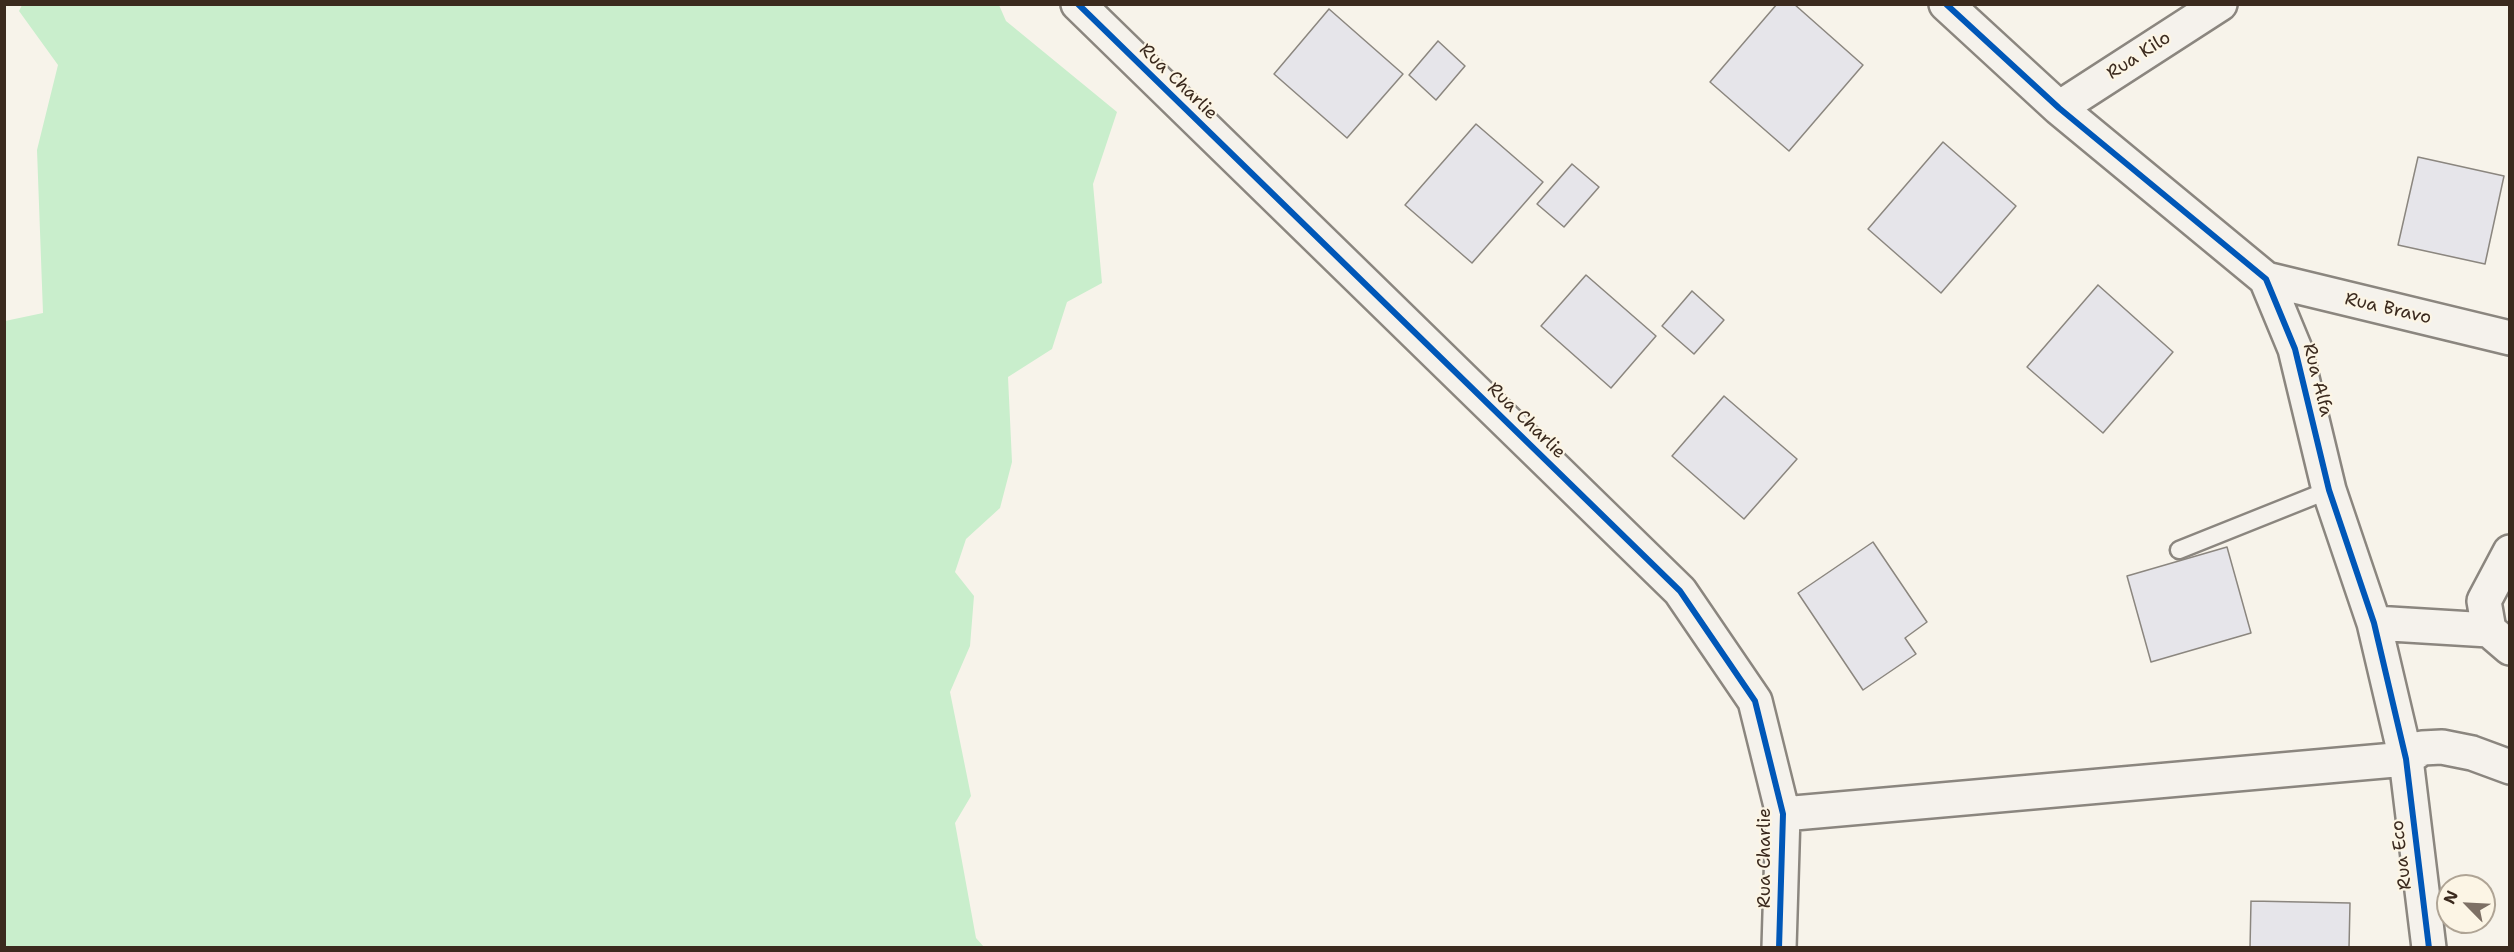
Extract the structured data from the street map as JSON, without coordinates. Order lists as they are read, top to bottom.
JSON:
{
  "streets": {
    "street": [
      "Rua Kilo",
      "Rua Charlie",
      "Rua Bravo",
      "Rua Alfa",
      "Rua Eco"
    ]
  },
  "crossings": [
    ["Rua Kilo", "Rua Alfa"],
    ["Rua Bravo", "Rua Alfa"],
    ["Rua Alfa", "Rua Eco"]
  ],
  "north": "top left"
}
